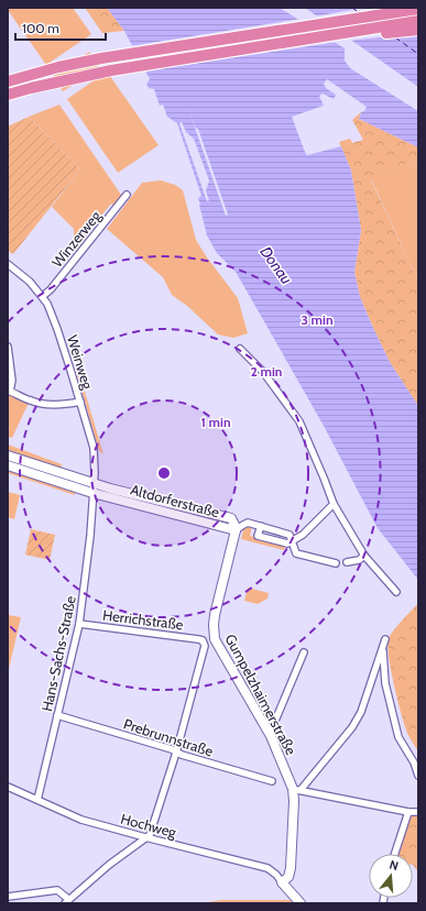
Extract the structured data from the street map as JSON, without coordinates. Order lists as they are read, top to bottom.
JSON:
{
  "streets": {
    "street": [
      "Winzerweg",
      "Weinweg",
      "Altdorferstraße",
      "Herrichstraße",
      "Hans-Sachs-Straße",
      "Gumpelzhaimerstraße",
      "Prebrunnstraße",
      "Hochweg"
    ]
  },
  "crossings": [
    ["Winzerweg", "Weinweg"],
    ["Weinweg", "Altdorferstraße"],
    ["Weinweg", "Hans-Sachs-Straße"],
    ["Altdorferstraße", "Hans-Sachs-Straße"],
    ["Altdorferstraße", "Gumpelzhaimerstraße"],
    ["Herrichstraße", "Hans-Sachs-Straße"],
    ["Herrichstraße", "Prebrunnstraße"],
    ["Hans-Sachs-Straße", "Prebrunnstraße"],
    ["Hans-Sachs-Straße", "Hochweg"],
    ["Gumpelzhaimerstraße", "Hochweg"]
  ],
  "water": ["Donau"],
  "scale_bar": "100 m",
  "north": "top",
  "rings": ["3 min", "2 min", "1 min"]
}
